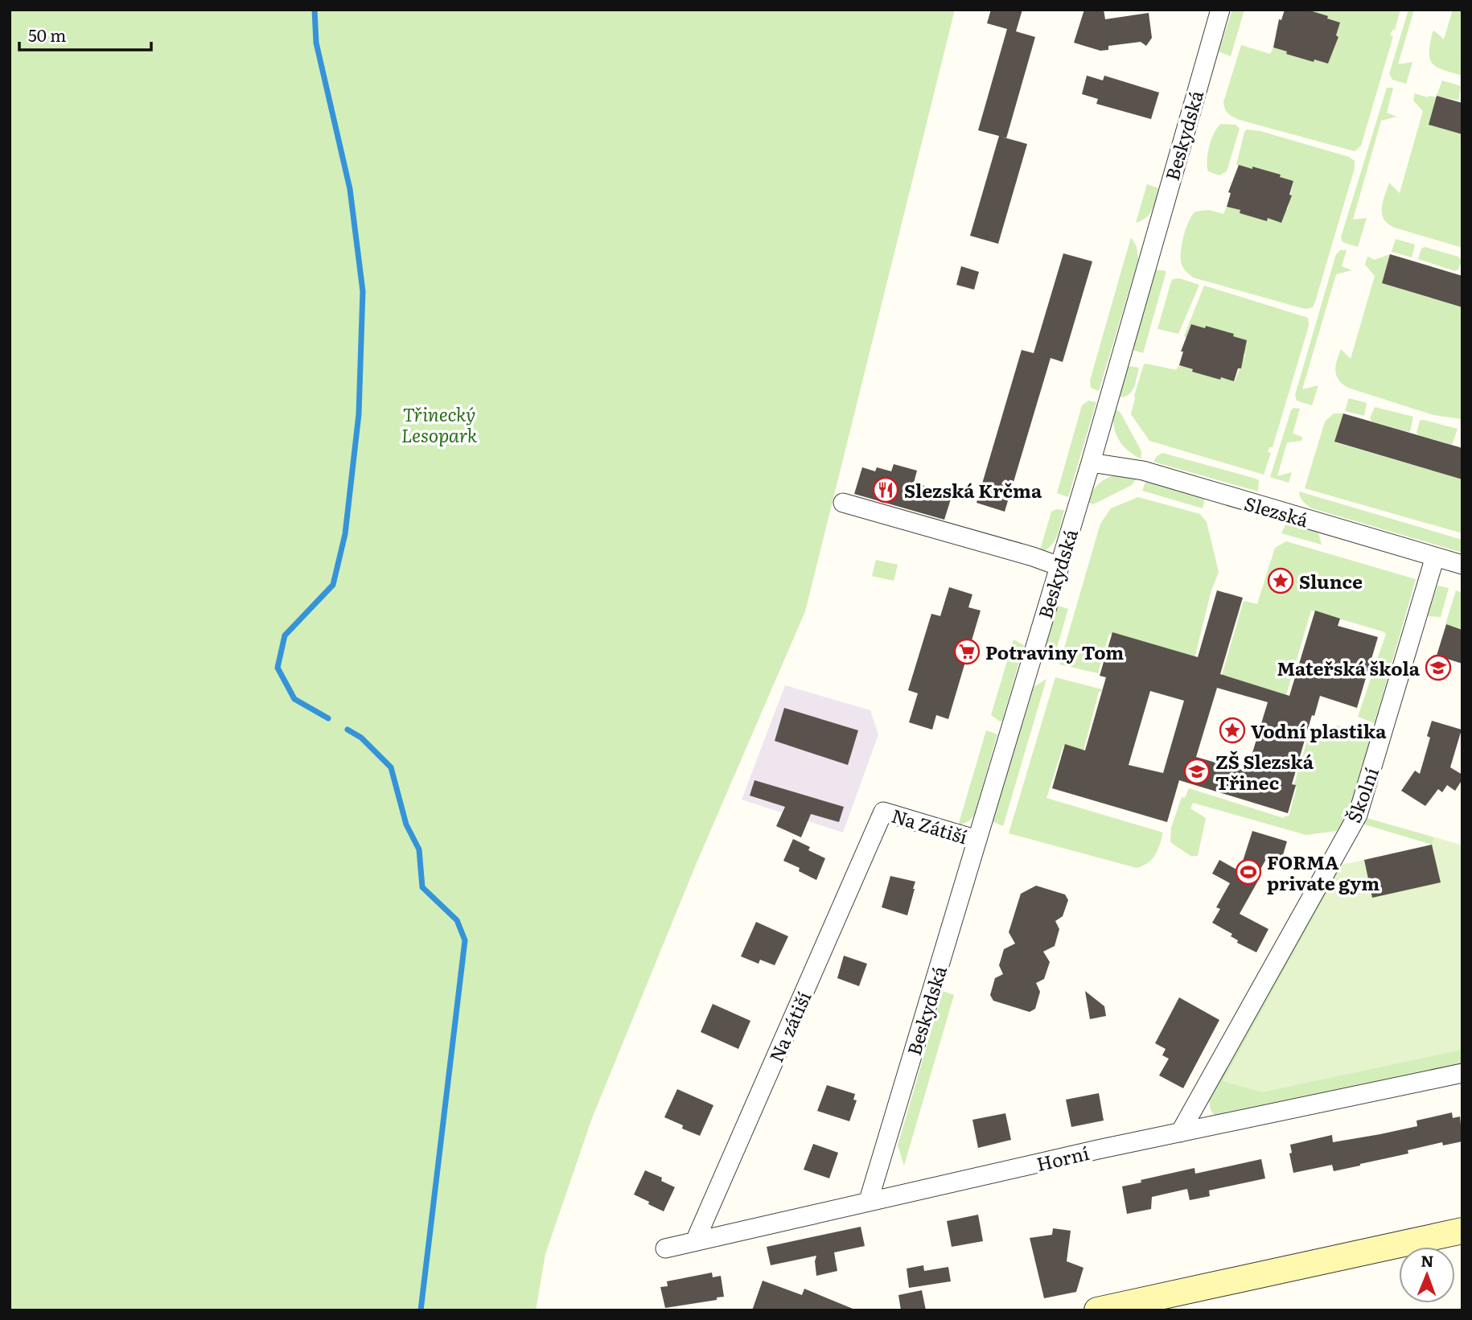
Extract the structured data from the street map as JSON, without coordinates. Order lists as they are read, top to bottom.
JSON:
{
  "streets": {
    "street": [
      "Beskydská",
      "Slezská",
      "Školní",
      "Na Zátiší",
      "Na zátiší",
      "Horní"
    ]
  },
  "crossings": [
    ["Beskydská", "Slezská"],
    ["Beskydská", "Na Zátiší"],
    ["Beskydská", "Horní"],
    ["Slezská", "Školní"],
    ["Školní", "Horní"],
    ["Na Zátiší", "Na zátiší"],
    ["Na zátiší", "Horní"]
  ],
  "parks": ["Třinecký Lesopark"],
  "places": {
    "restaurant": ["Slezská Krčma"],
    "place": ["Slunce", "Vodní plastika"],
    "supermarket": ["Potraviny Tom"],
    "school or university": ["Mateřská škola", "ZŠ Slezská Třinec"],
    "sports": ["FORMA private gym"]
  },
  "scale_bar": "50 m",
  "north": "top"
}
